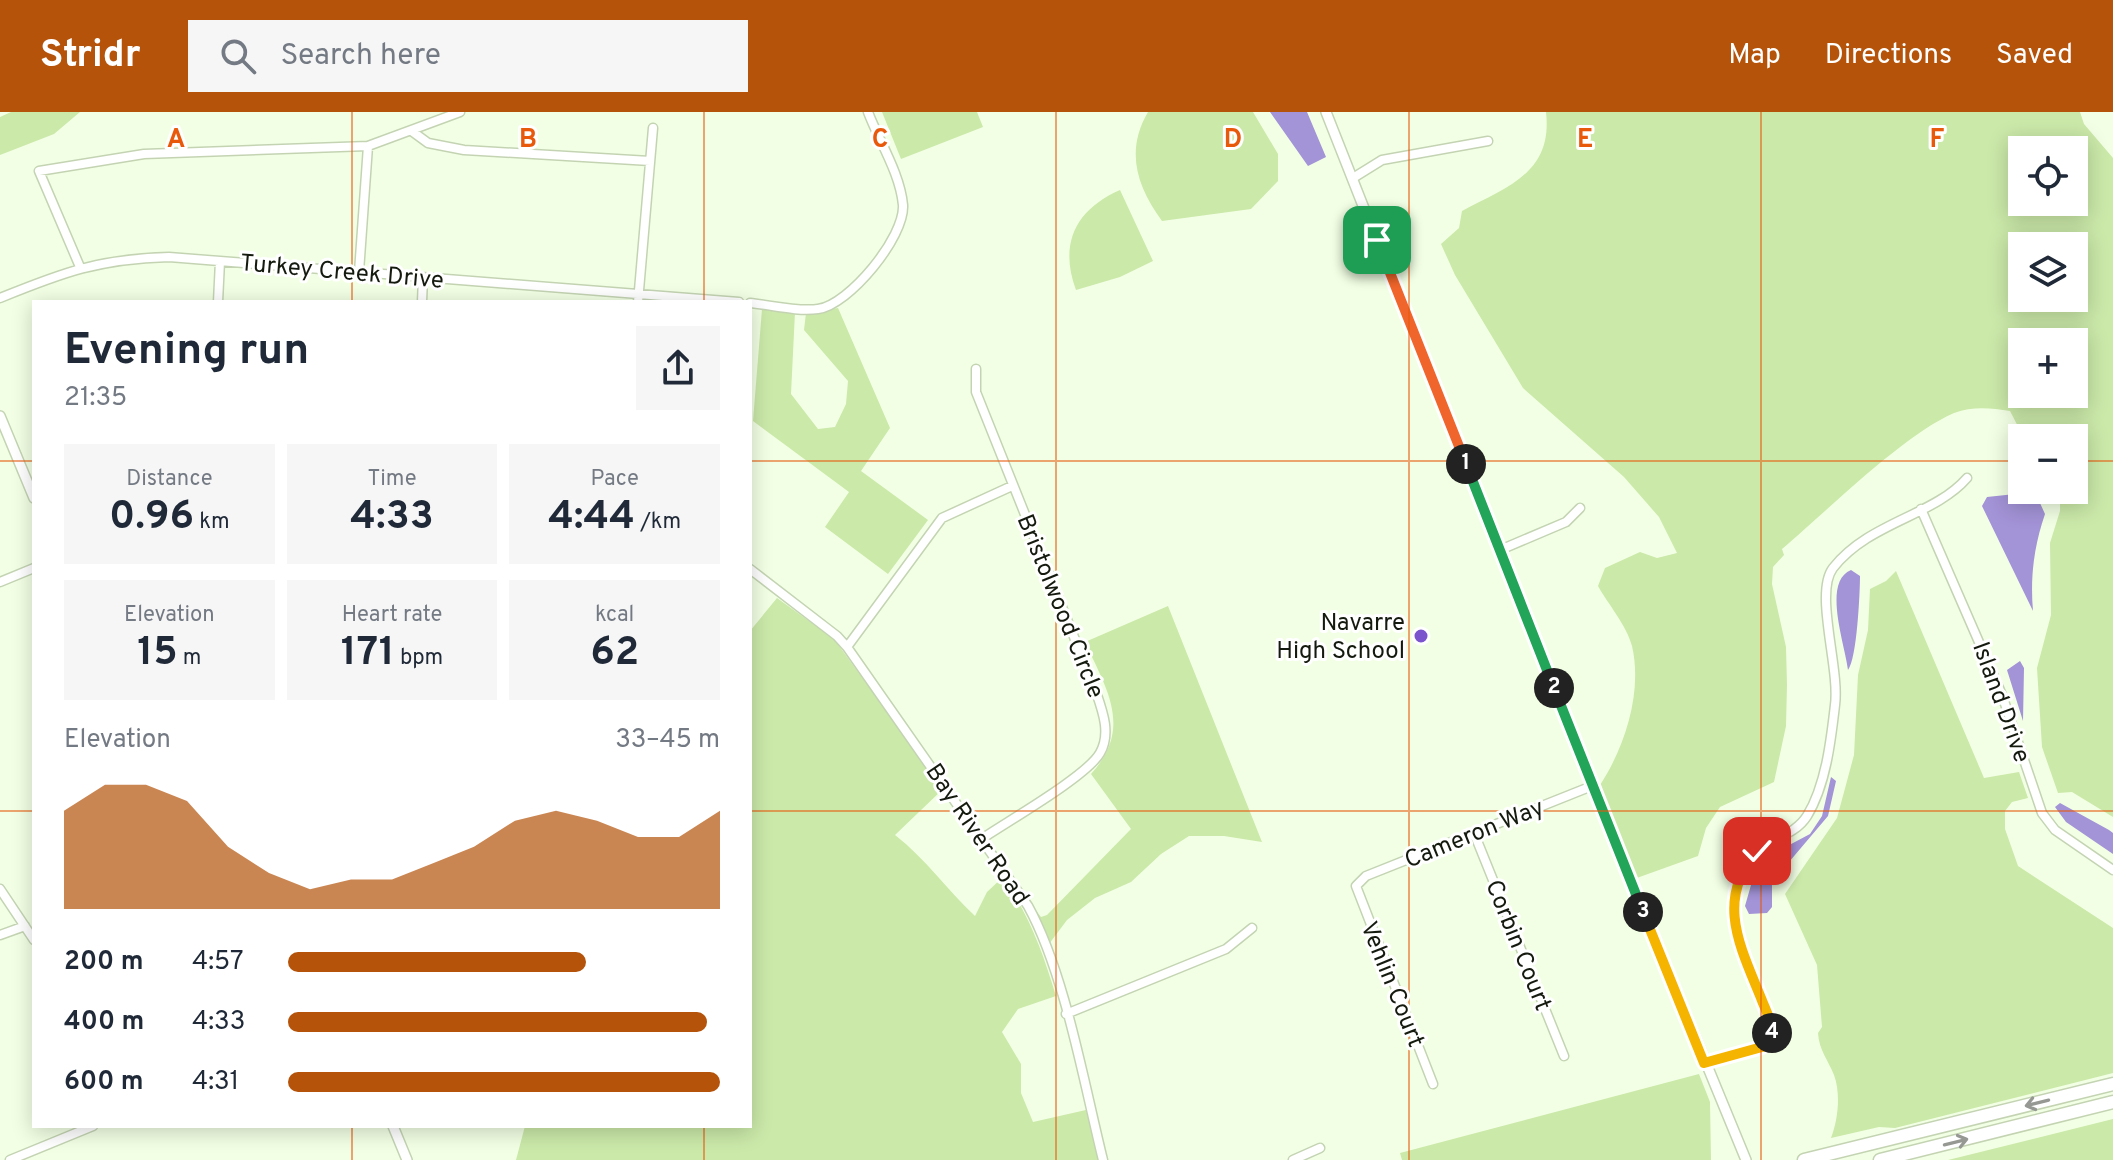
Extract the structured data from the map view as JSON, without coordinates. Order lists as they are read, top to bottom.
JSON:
{
  "streets": {
    "street": [
      "Turkey Creek Drive",
      "Bristolwood Circle",
      "Island Drive",
      "Cameron Way",
      "Bay River Road",
      "Corbin Court",
      "Vehlin Court"
    ]
  },
  "crossings": [
    ["Bristolwood Circle", "Bay River Road"],
    ["Cameron Way", "Corbin Court"],
    ["Cameron Way", "Vehlin Court"]
  ],
  "places": ["Navarre High School"],
  "page": {
    "header": "Stridr",
    "search": "Search here",
    "nav": ["Map", "Directions", "Saved"],
    "map_buttons": ["+", "−"],
    "heading": ["Evening run", "21:35"],
    "stats": [
      ["Distance", "0.96 km"],
      ["Time", "4:33"],
      ["Pace", "4:44 /km"],
      ["Elevation", "15 m"],
      ["Heart rate", "171 bpm"],
      ["kcal", "62"]
    ],
    "pins": [
      "1",
      "2",
      "3",
      "4"
    ],
    "chart": ["Elevation", "33–45 m"],
    "list": [
      {
        "name": "200 m",
        "note": "4:57"
      },
      {
        "name": "400 m",
        "note": "4:33"
      },
      {
        "name": "600 m",
        "note": "4:31"
      }
    ]
  },
  "grid": {
    "columns": [
      "A",
      "B",
      "C",
      "D",
      "E",
      "F"
    ]
  }
}
